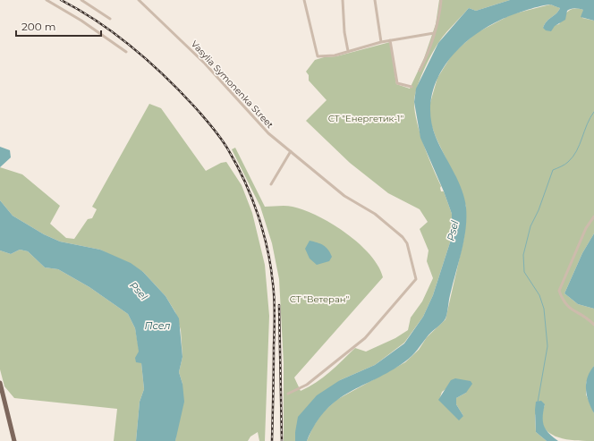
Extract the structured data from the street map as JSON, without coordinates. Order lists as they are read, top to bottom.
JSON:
{
  "streets": {
    "street": ["Vasylia Symonenka Street"]
  },
  "water": ["Psel", "Псел"],
  "parks": ["СТ \"Енергетик-1\"", "СТ \"Ветеран\""],
  "scale_bar": "200 m"
}
